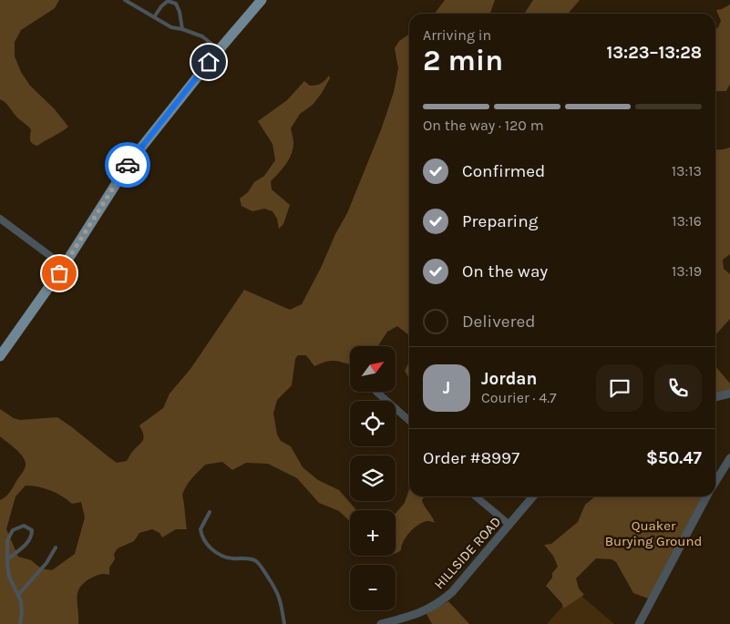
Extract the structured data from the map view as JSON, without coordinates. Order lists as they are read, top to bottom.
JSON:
{
  "streets": {
    "street": ["HILLSIDE ROAD"]
  },
  "parks": ["Quaker Burying Ground"],
  "north": "top right",
  "page": {
    "heading": ["2 min", "Arriving in", "13:23–13:28"],
    "panel": [
      "Jordan",
      "Courier · 4.7",
      "Order #8997",
      "$50.47"
    ],
    "bar": "On the way · 120 m",
    "list": [
      ["Confirmed", "13:13"],
      ["Preparing", "13:16"],
      ["On the way", "13:19"],
      "Delivered"
    ],
    "map_buttons": ["+", "−"],
    "round": "J"
  }
}
